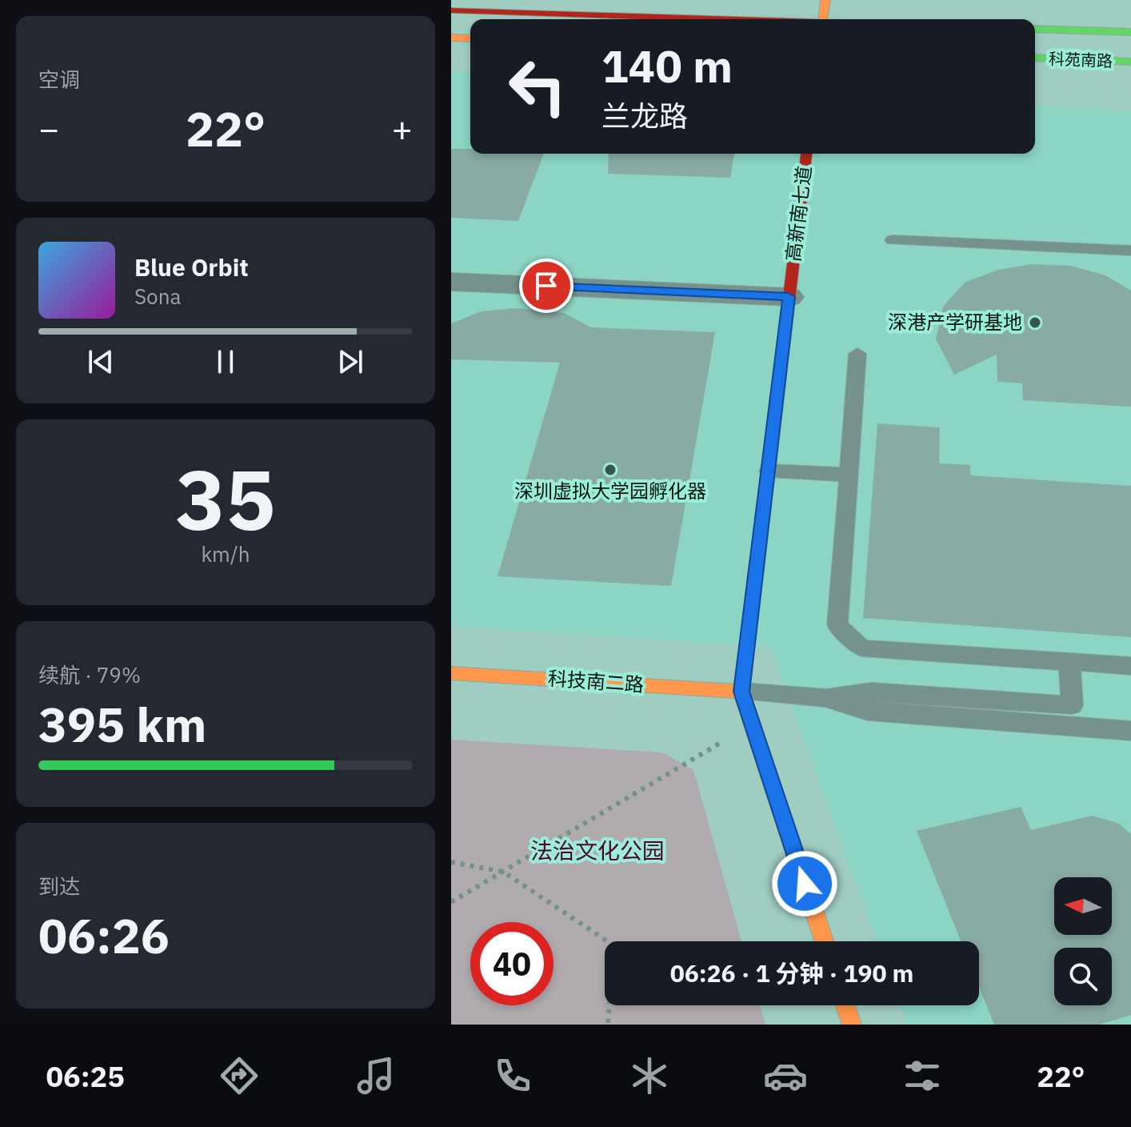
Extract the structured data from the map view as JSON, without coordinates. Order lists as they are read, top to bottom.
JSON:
{
  "streets": {
    "street": ["科苑南路", "高新南七道", "科技南二路"]
  },
  "crossings": [
    ["高新南七道", "科技南二路"]
  ],
  "parks": ["法治文化公园"],
  "places": ["深港产学研基地", "深圳虚拟大学园孵化器"],
  "north": "left",
  "page": {
    "tile": [
      "空调",
      ["35", "km/h"],
      ["续航 · 79%", "395 km"],
      ["到达", "06:26"]
    ],
    "turn": ["140 m", "兰龙路"],
    "heat": ["−", "22°", "+"],
    "song": ["Blue Orbit", "Sona"],
    "limit": "40",
    "trip": "06:26 · 1 分钟 · 190 m",
    "tabs": ["06:25", "22°"]
  }
}
